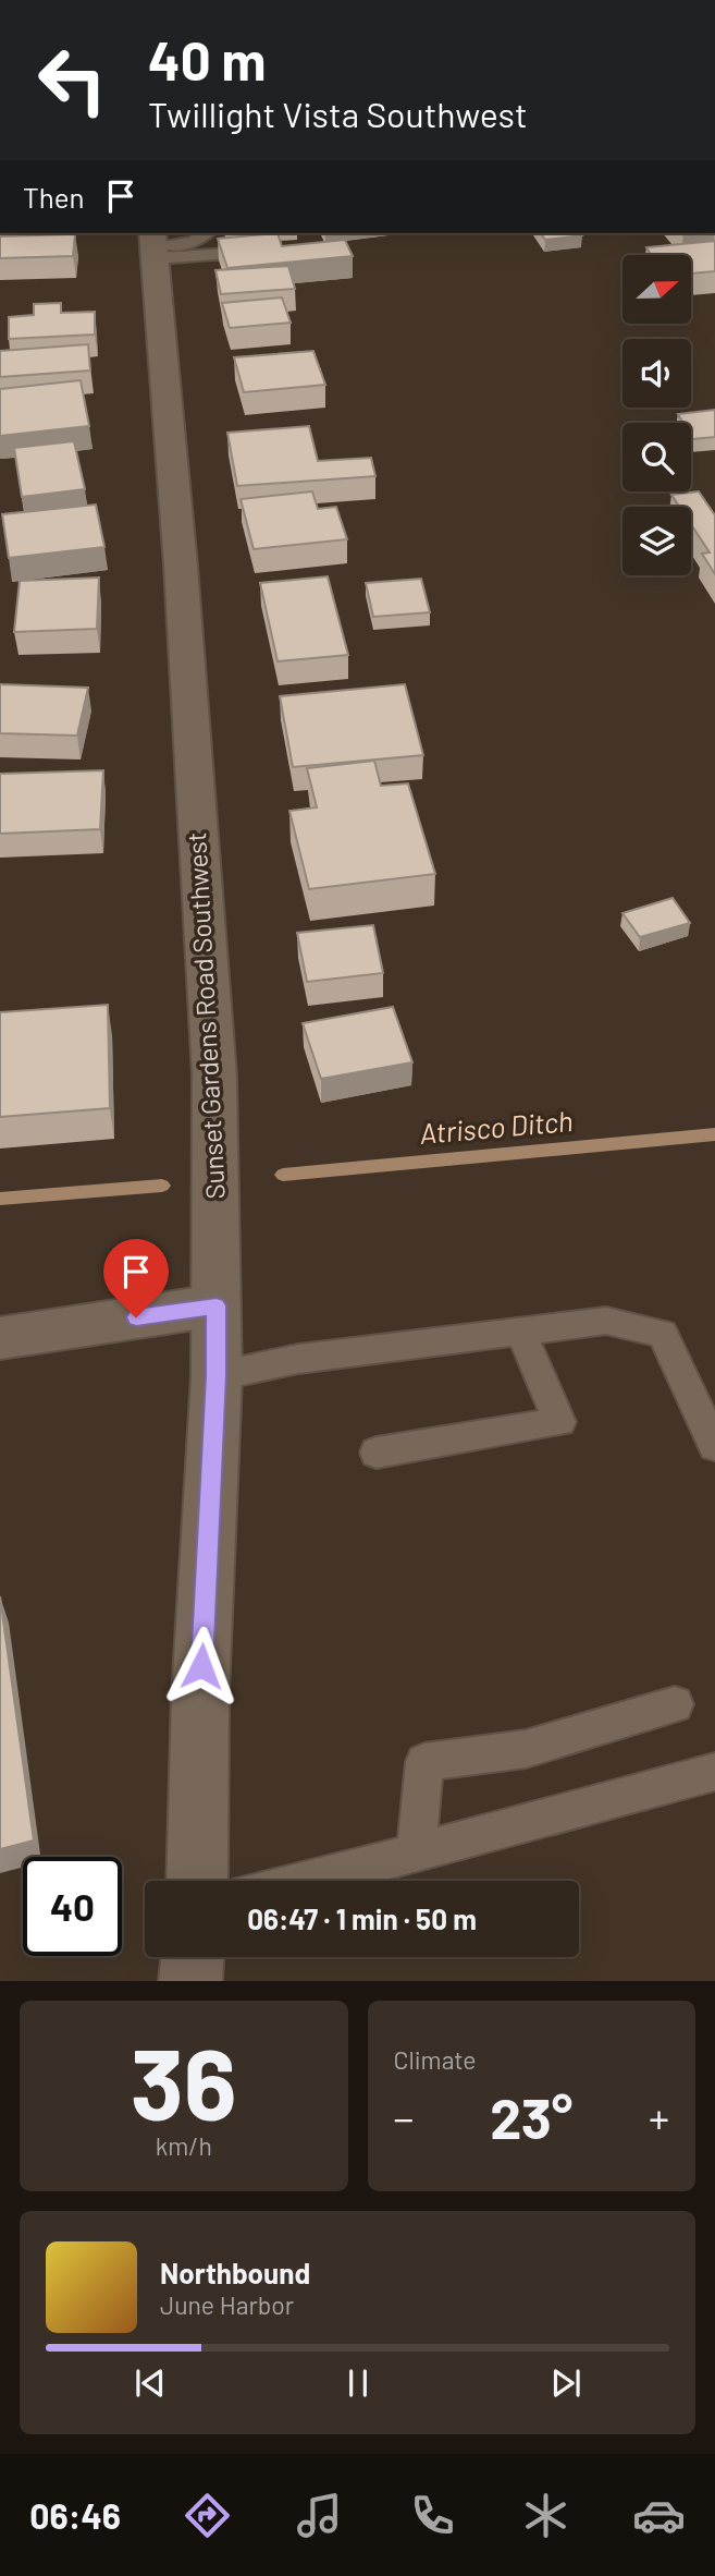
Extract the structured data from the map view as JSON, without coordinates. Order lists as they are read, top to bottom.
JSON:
{
  "streets": {
    "street": ["Sunset Gardens Road Southwest"]
  },
  "water": ["Atrisco Ditch"],
  "north": "right",
  "page": {
    "turn": ["40 m", "Twillight Vista Southwest"],
    "then": "Then",
    "limit": "40",
    "trip": "06:47 · 1 min · 50 m",
    "tile": [
      ["36", "km/h"],
      "Climate"
    ],
    "heat": ["−", "23°", "+"],
    "song": ["Northbound", "June Harbor"],
    "tabs": "06:46"
  }
}
